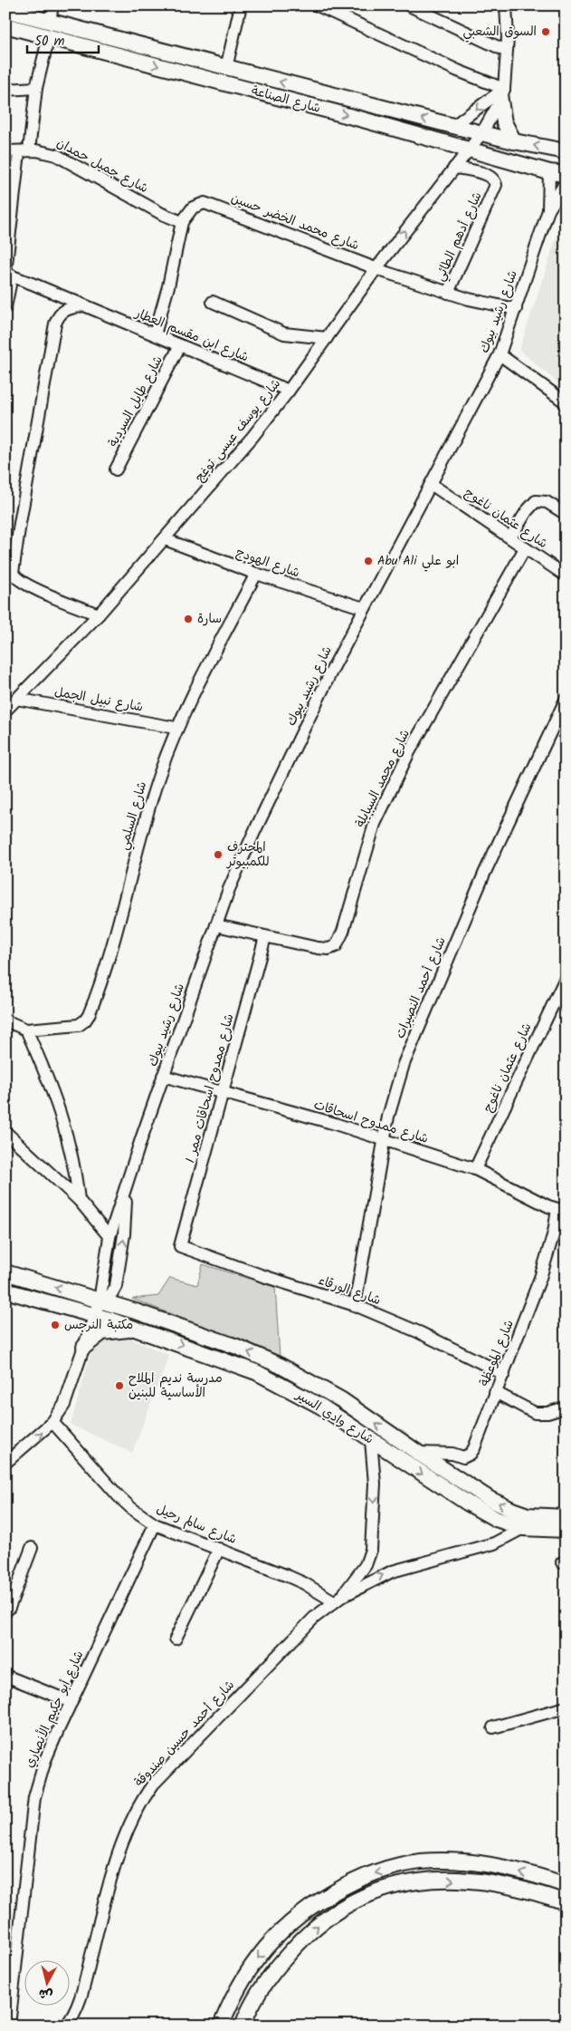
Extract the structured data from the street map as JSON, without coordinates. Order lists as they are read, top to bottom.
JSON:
{
  "streets": {
    "main road": ["شارع الصناعة", "شارع وادي السير"],
    "street": [
      "شارع جميل حمدان",
      "شارع محمد الخضر حسين",
      "شارع أدهم الطائي",
      "شارع رشيد بيوك",
      "شارع ابن مقسم العطار",
      "شارع طايل السردية",
      "شارع يوسف عيسى توغج",
      "شارع عثمان ناغوج",
      "شارع الهودج",
      "شارع نبيل الجمل",
      "شارع محمد السبايلة",
      "شارع السلمي",
      "شارع أحمد النصيرات",
      "شارع ممدوح اسحاقات ممر 1",
      "شارع ممدوح اسحاقات",
      "شارع الورقاء",
      "شارع الموعظة",
      "شارع سالم رحيل",
      "شارع أبو حكيم الأنصاري",
      "شارع أحمد حسين صندوقة"
    ]
  },
  "crossings": [
    ["شارع الصناعة", "شارع رشيد بيوك"],
    ["شارع الصناعة", "شارع يوسف عيسى توغج"],
    ["شارع جميل حمدان", "شارع محمد الخضر حسين"],
    ["شارع محمد الخضر حسين", "شارع أدهم الطائي"],
    ["شارع محمد الخضر حسين", "شارع رشيد بيوك"],
    ["شارع محمد الخضر حسين", "شارع ابن مقسم العطار"],
    ["شارع محمد الخضر حسين", "شارع يوسف عيسى توغج"],
    ["شارع أدهم الطائي", "شارع يوسف عيسى توغج"],
    ["شارع رشيد بيوك", "شارع عثمان ناغوج"],
    ["شارع رشيد بيوك", "شارع الهودج"],
    ["شارع رشيد بيوك", "شارع محمد السبايلة"],
    ["شارع رشيد بيوك", "شارع ممدوح اسحاقات"],
    ["شارع رشيد بيوك", "شارع وادي السير"],
    ["شارع ابن مقسم العطار", "شارع طايل السردية"],
    ["شارع ابن مقسم العطار", "شارع يوسف عيسى توغج"],
    ["شارع يوسف عيسى توغج", "شارع الهودج"],
    ["شارع يوسف عيسى توغج", "شارع نبيل الجمل"],
    ["شارع عثمان ناغوج", "شارع محمد السبايلة"],
    ["شارع عثمان ناغوج", "شارع ممدوح اسحاقات"],
    ["شارع الهودج", "شارع السلمي"],
    ["شارع نبيل الجمل", "شارع السلمي"],
    ["شارع محمد السبايلة", "شارع ممدوح اسحاقات ممر 1"],
    ["شارع أحمد النصيرات", "شارع ممدوح اسحاقات"],
    ["شارع أحمد النصيرات", "شارع الورقاء"],
    ["شارع ممدوح اسحاقات ممر 1", "شارع ممدوح اسحاقات"],
    ["شارع ممدوح اسحاقات ممر 1", "شارع الورقاء"],
    ["شارع ممدوح اسحاقات", "شارع الموعظة"],
    ["شارع الورقاء", "شارع الموعظة"],
    ["شارع الموعظة", "شارع وادي السير"],
    ["شارع وادي السير", "شارع أحمد حسين صندوقة"],
    ["شارع سالم رحيل", "شارع أبو حكيم الأنصاري"],
    ["شارع سالم رحيل", "شارع أحمد حسين صندوقة"]
  ],
  "places": [
    "السوق الشعبي",
    "Abu Ali ابو علي",
    "سارة",
    "المحترف للكمبيوتر",
    "مكتبة النرجس",
    "مدرسة نديم الملاح الأساسية للبنين"
  ],
  "scale_bar": "50 m",
  "north": "bottom"
}
